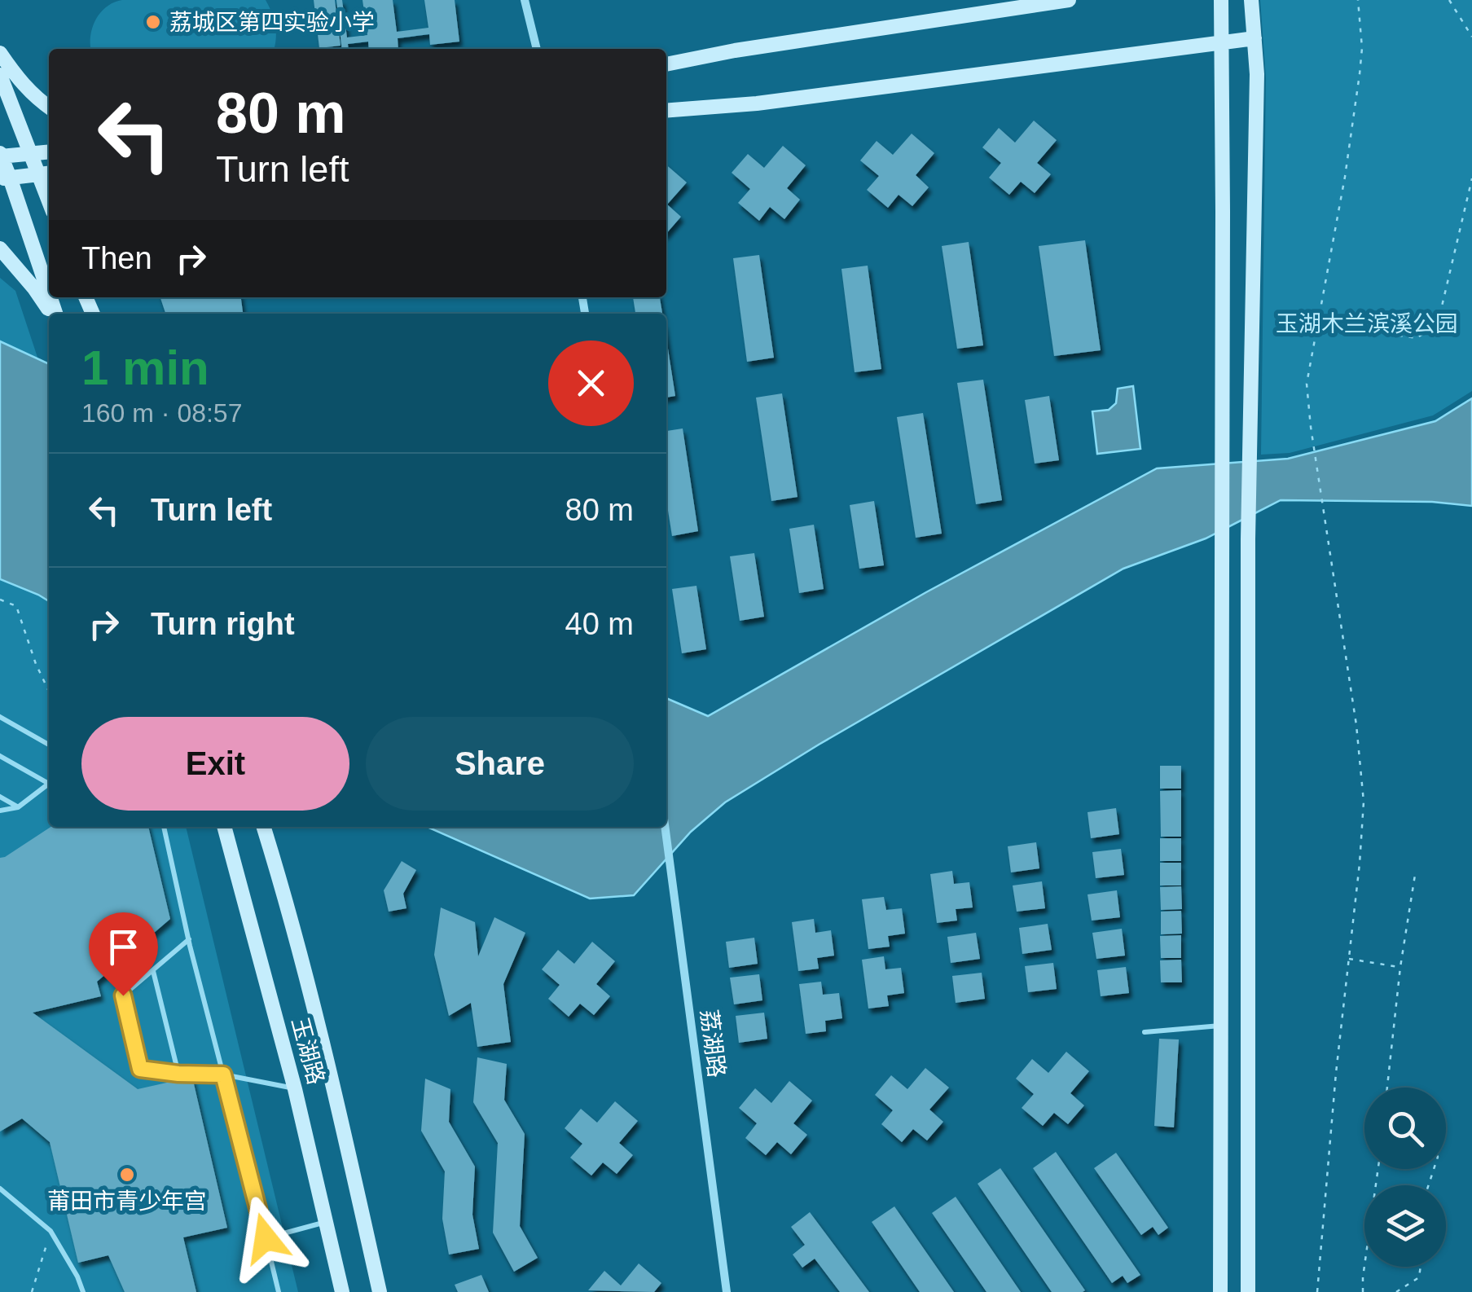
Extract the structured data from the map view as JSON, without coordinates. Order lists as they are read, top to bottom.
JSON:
{
  "streets": {
    "main road": ["玉湖路"],
    "street": ["荔湖路"]
  },
  "parks": ["玉湖木兰滨溪公园"],
  "places": ["荔城区第四实验小学", "莆田市青少年宫"],
  "page": {
    "turn": ["80 m", "Turn left"],
    "then": "Then",
    "heading": ["1 min", "160 m · 08:57"],
    "list": [
      {
        "name": "Turn left",
        "value": "80 m"
      },
      {
        "name": "Turn right",
        "value": "40 m"
      }
    ],
    "buttons": ["Exit", "Share"]
  }
}
